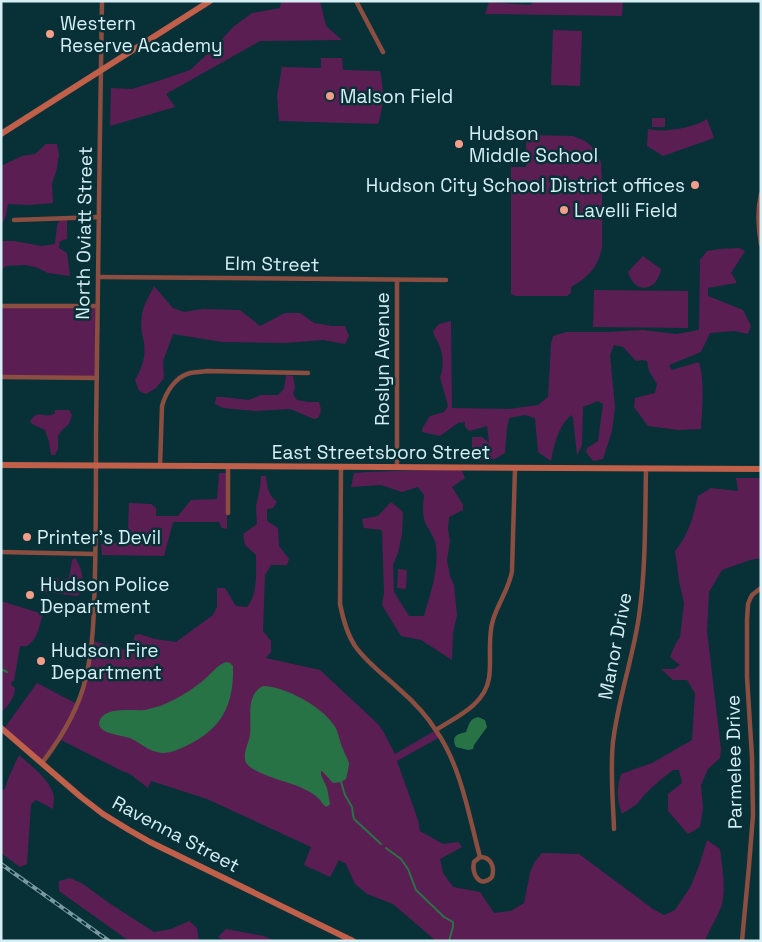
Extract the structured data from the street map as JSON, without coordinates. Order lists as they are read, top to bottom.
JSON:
{
  "streets": {
    "main road": ["East Streetsboro Street", "Ravenna Street"],
    "street": [
      "North Oviatt Street",
      "Elm Street",
      "Roslyn Avenue",
      "Manor Drive",
      "Parmelee Drive"
    ]
  },
  "crossings": [
    ["North Oviatt Street", "Elm Street"],
    ["North Oviatt Street", "East Streetsboro Street"],
    ["North Oviatt Street", "Ravenna Street"],
    ["Elm Street", "Roslyn Avenue"],
    ["Roslyn Avenue", "East Streetsboro Street"],
    ["East Streetsboro Street", "Manor Drive"]
  ],
  "places": [
    "Western Reserve Academy",
    "Malson Field",
    "Hudson Middle School",
    "Hudson City School District offices",
    "Lavelli Field",
    "Printer's Devil",
    "Hudson Police Department",
    "Hudson Fire Department"
  ]
}
